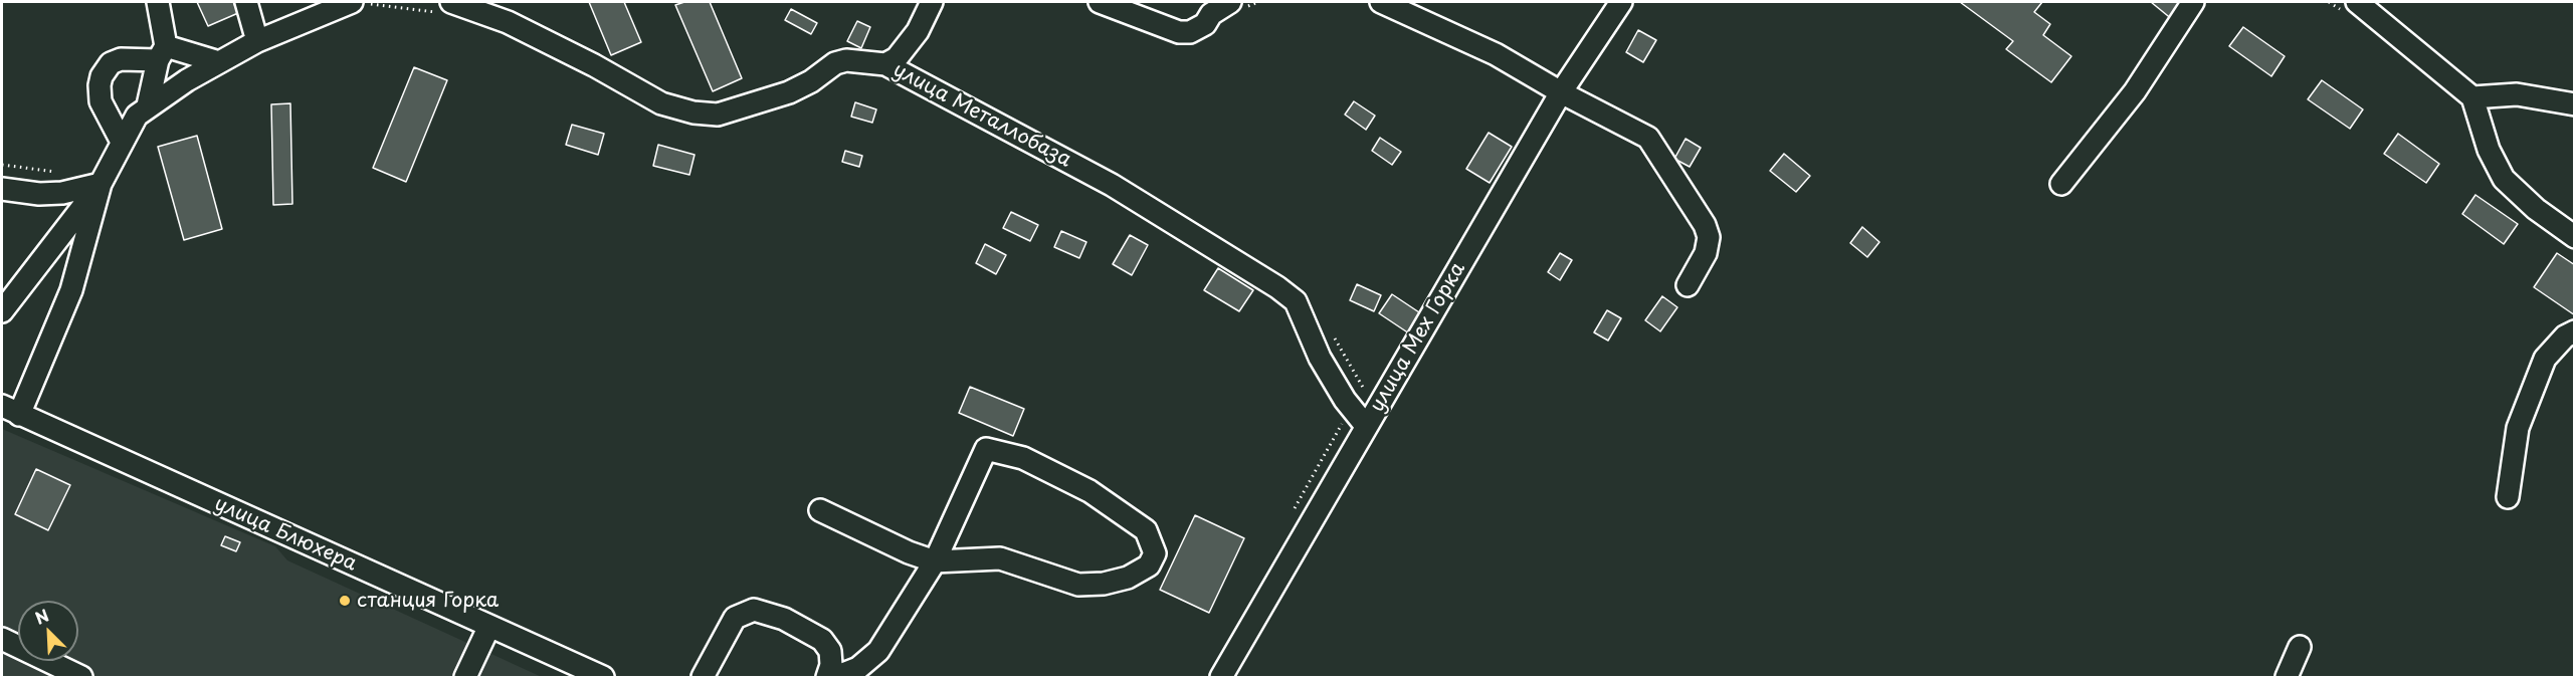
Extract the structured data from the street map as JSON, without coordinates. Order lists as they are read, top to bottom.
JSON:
{
  "streets": {
    "street": ["улица Металлобаза", "улица Мех Горка", "улица Блюхера"]
  },
  "crossings": [
    ["улица Металлобаза", "улица Мех Горка"]
  ],
  "places": ["станция Горка"],
  "north": "top left"
}
